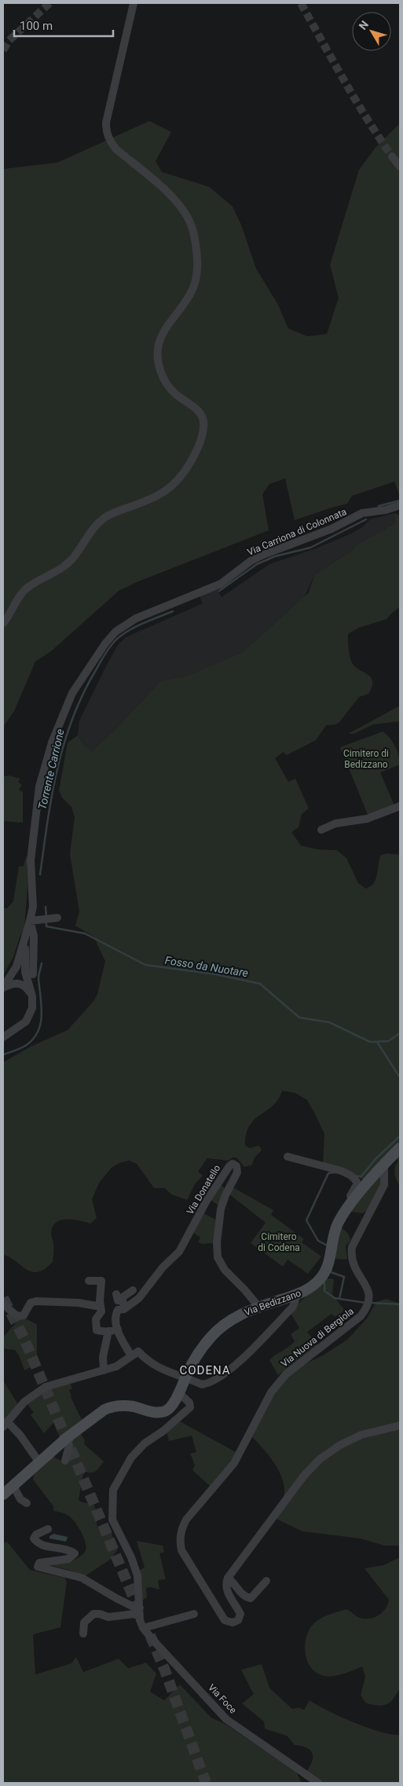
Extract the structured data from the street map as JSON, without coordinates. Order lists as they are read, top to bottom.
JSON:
{
  "streets": {
    "street": [
      "Via Carriona di Colonnata",
      "Via Donatello",
      "Via Bedizzano",
      "Via Nuova di Bergiola",
      "Via Foce"
    ]
  },
  "crossings": [
    ["Via Donatello", "Via Bedizzano"],
    ["Via Bedizzano", "Via Nuova di Bergiola"]
  ],
  "districts": ["CODENA"],
  "water": ["Torrente Carrione", "Fosso da Nuotare"],
  "parks": ["Cimitero di Bedizzano", "Cimitero di Codena"],
  "scale_bar": "100 m",
  "north": "top left"
}
